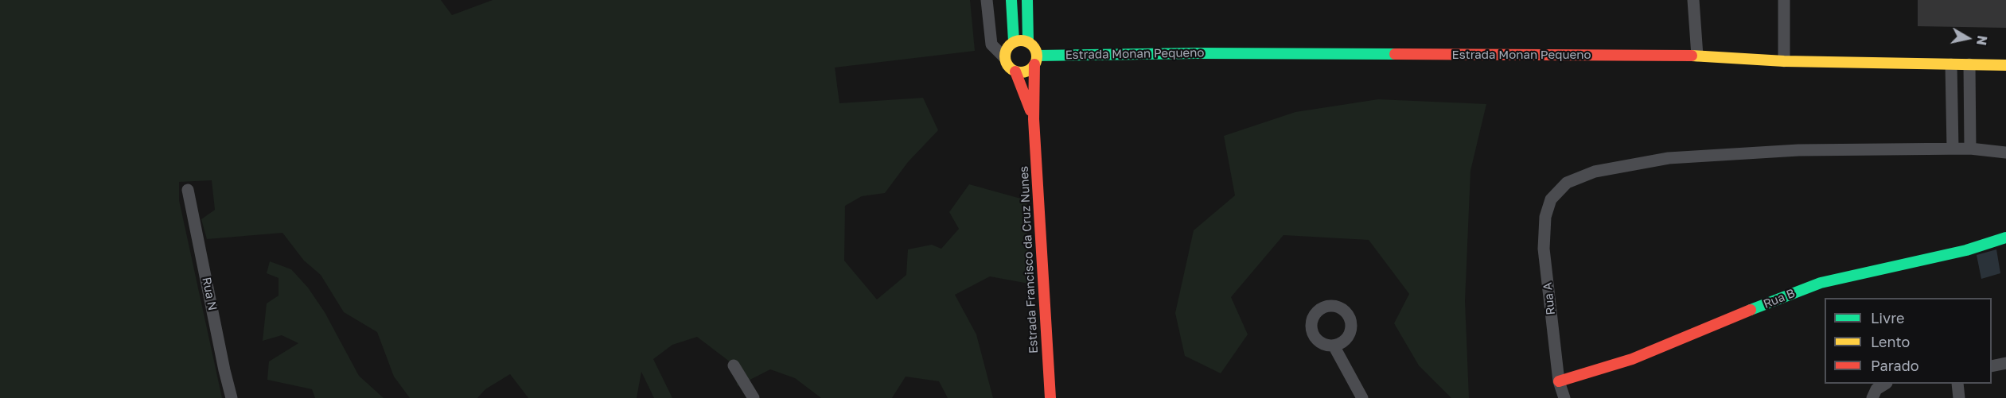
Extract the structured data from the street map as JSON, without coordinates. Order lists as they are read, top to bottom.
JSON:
{
  "streets": {
    "street": [
      "Estrada Monan Pequeno",
      "Estrada Francisco da Cruz Nunes",
      "Rua N",
      "Rua A",
      "Rua B"
    ]
  },
  "crossings": [
    ["Estrada Monan Pequeno", "Estrada Francisco da Cruz Nunes"],
    ["Rua A", "Rua B"]
  ],
  "legend": ["Livre", "Lento", "Parado"],
  "north": "right"
}
